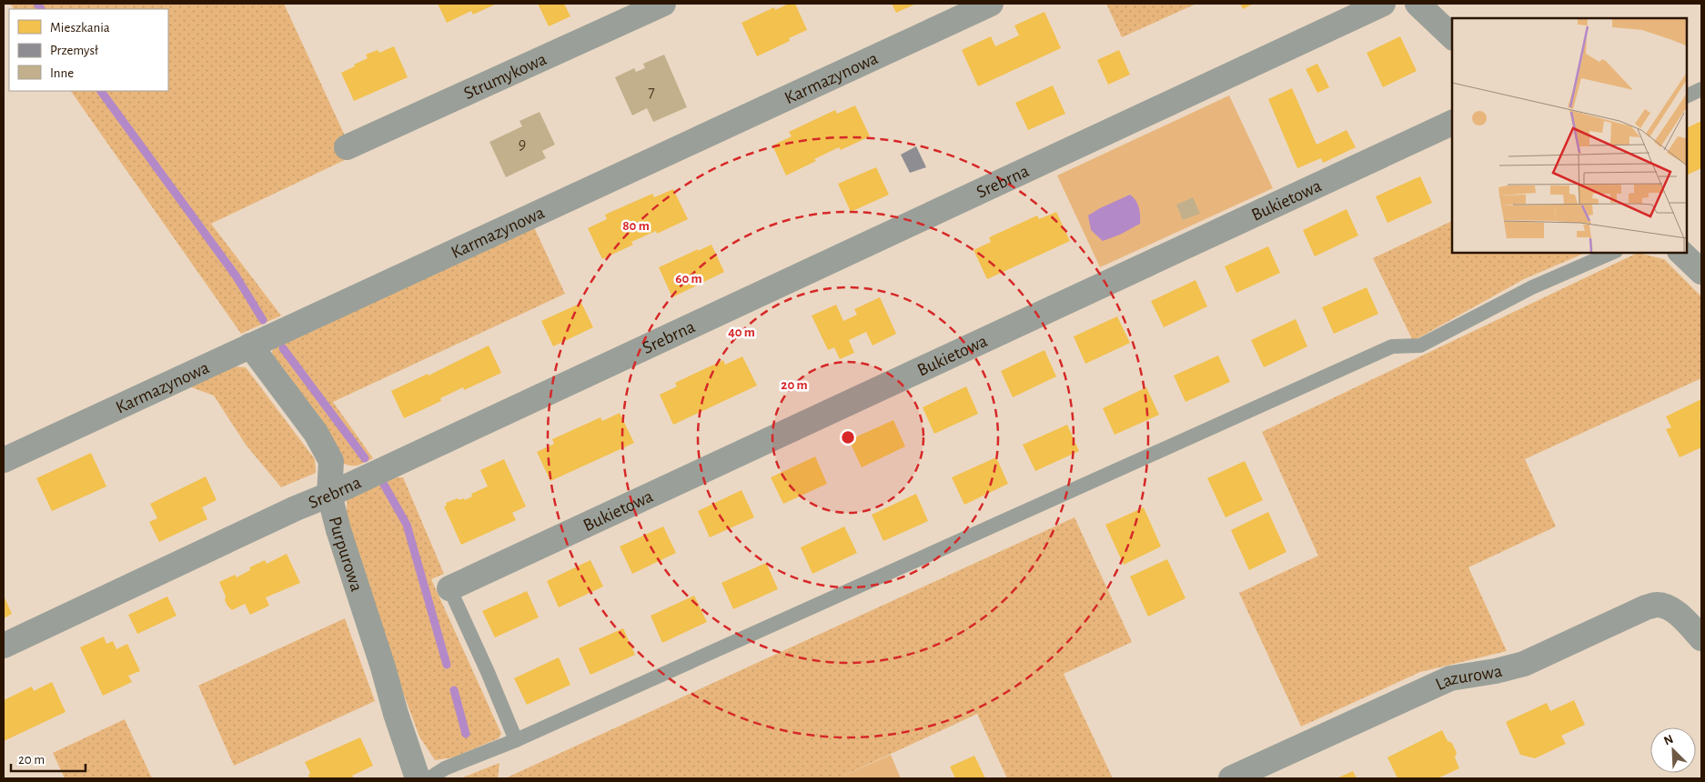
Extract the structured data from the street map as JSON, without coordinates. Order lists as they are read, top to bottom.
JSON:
{
  "streets": {
    "street": [
      "Strumykowa",
      "Karmazynowa",
      "Srebrna",
      "Bukietowa",
      "Purpurowa",
      "Lazurowa"
    ]
  },
  "crossings": [
    ["Karmazynowa", "Purpurowa"],
    ["Srebrna", "Purpurowa"]
  ],
  "house_numbers": ["7", "9"],
  "legend": ["Mieszkania", "Przemysł", "Inne"],
  "scale_bar": "20 m",
  "north": "top left",
  "rings": [
    "80 m",
    "60 m",
    "40 m",
    "20 m"
  ]
}
